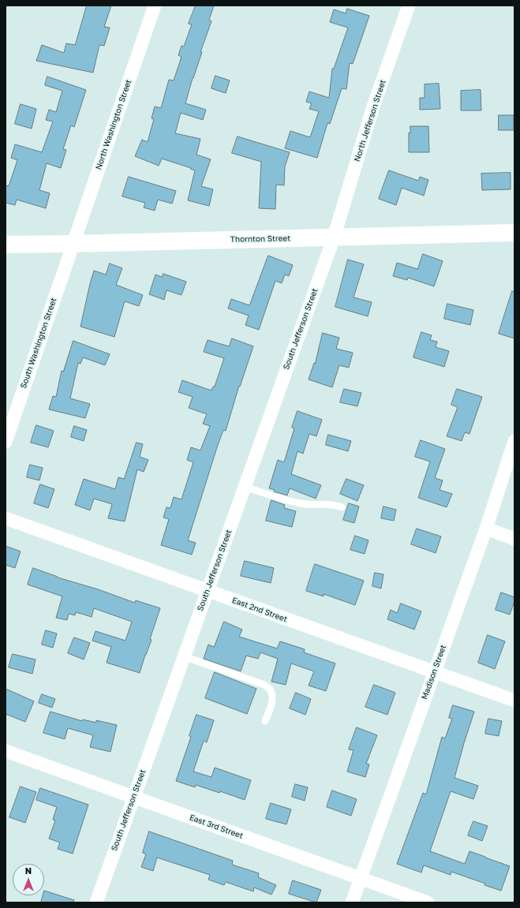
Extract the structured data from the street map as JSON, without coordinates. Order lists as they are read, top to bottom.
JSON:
{
  "streets": {
    "street": [
      "North Jefferson Street",
      "North Washington Street",
      "Thornton Street",
      "South Jefferson Street",
      "South Washington Street",
      "East 2nd Street",
      "Madison Street",
      "East 3rd Street"
    ]
  },
  "crossings": [
    ["North Jefferson Street", "Thornton Street"],
    ["North Jefferson Street", "South Jefferson Street"],
    ["North Washington Street", "Thornton Street"],
    ["North Washington Street", "South Washington Street"],
    ["Thornton Street", "South Jefferson Street"],
    ["Thornton Street", "South Washington Street"],
    ["South Jefferson Street", "East 2nd Street"],
    ["South Jefferson Street", "East 3rd Street"],
    ["East 2nd Street", "Madison Street"],
    ["Madison Street", "East 3rd Street"]
  ],
  "north": "top"
}
